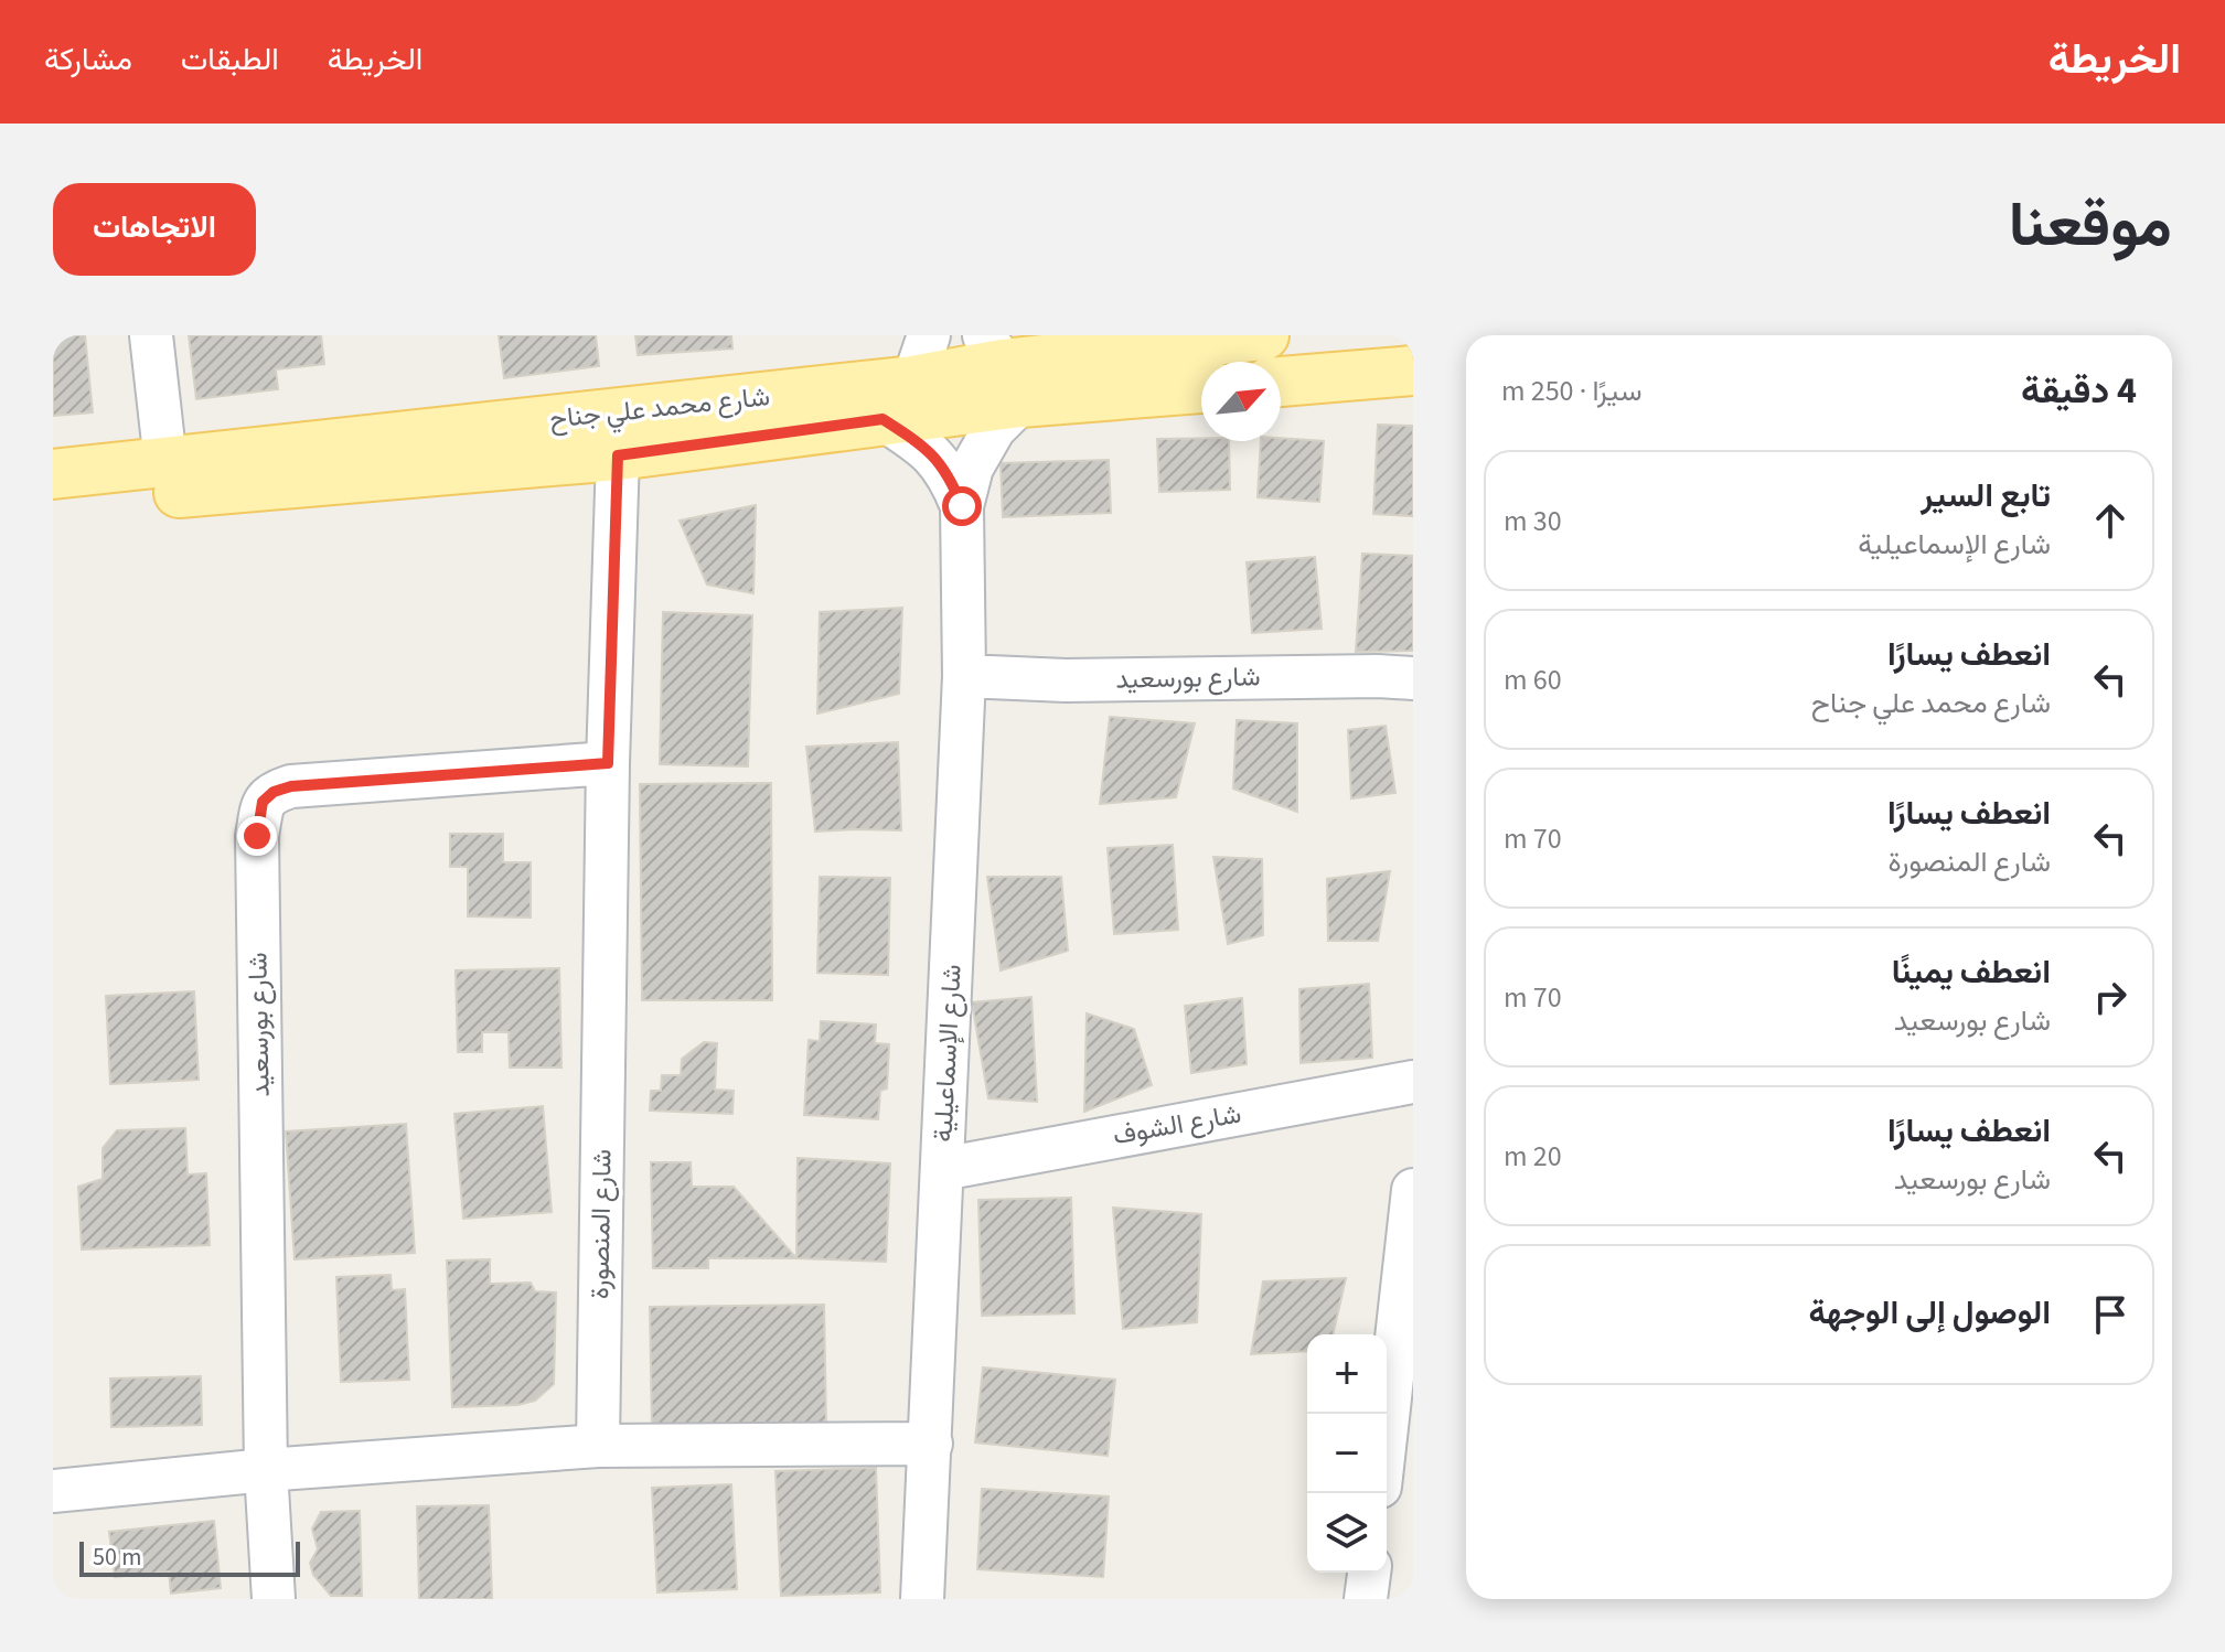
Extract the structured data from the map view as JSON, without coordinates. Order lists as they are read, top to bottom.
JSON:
{
  "streets": {
    "main road": ["شارع محمد علي جناح"],
    "street": [
      "شارع بورسعيد",
      "شارع الإسماعيلية",
      "شارع الشوف",
      "شارع المنصورة"
    ]
  },
  "crossings": [
    ["شارع محمد علي جناح", "شارع الإسماعيلية"],
    ["شارع محمد علي جناح", "شارع المنصورة"],
    ["شارع بورسعيد", "شارع الإسماعيلية"],
    ["شارع بورسعيد", "شارع المنصورة"],
    ["شارع الإسماعيلية", "شارع الشوف"]
  ],
  "scale_bar": "50 m",
  "north": "top right",
  "page": {
    "header": "الخريطة",
    "nav": ["الخريطة", "الطبقات", "مشاركة"],
    "title": "موقعنا",
    "buttons": "الاتجاهات",
    "heading": ["4 دقيقة", "سيرًا · 250 m"],
    "list": [
      ["تابع السير", "شارع الإسماعيلية", "30 m"],
      ["انعطف يسارًا", "شارع محمد علي جناح", "60 m"],
      ["انعطف يسارًا", "شارع المنصورة", "70 m"],
      ["انعطف يمينًا", "شارع بورسعيد", "70 m"],
      ["انعطف يسارًا", "شارع بورسعيد", "20 m"],
      "الوصول إلى الوجهة"
    ],
    "map_buttons": ["+", "−"],
    "scale": "50 m"
  }
}
